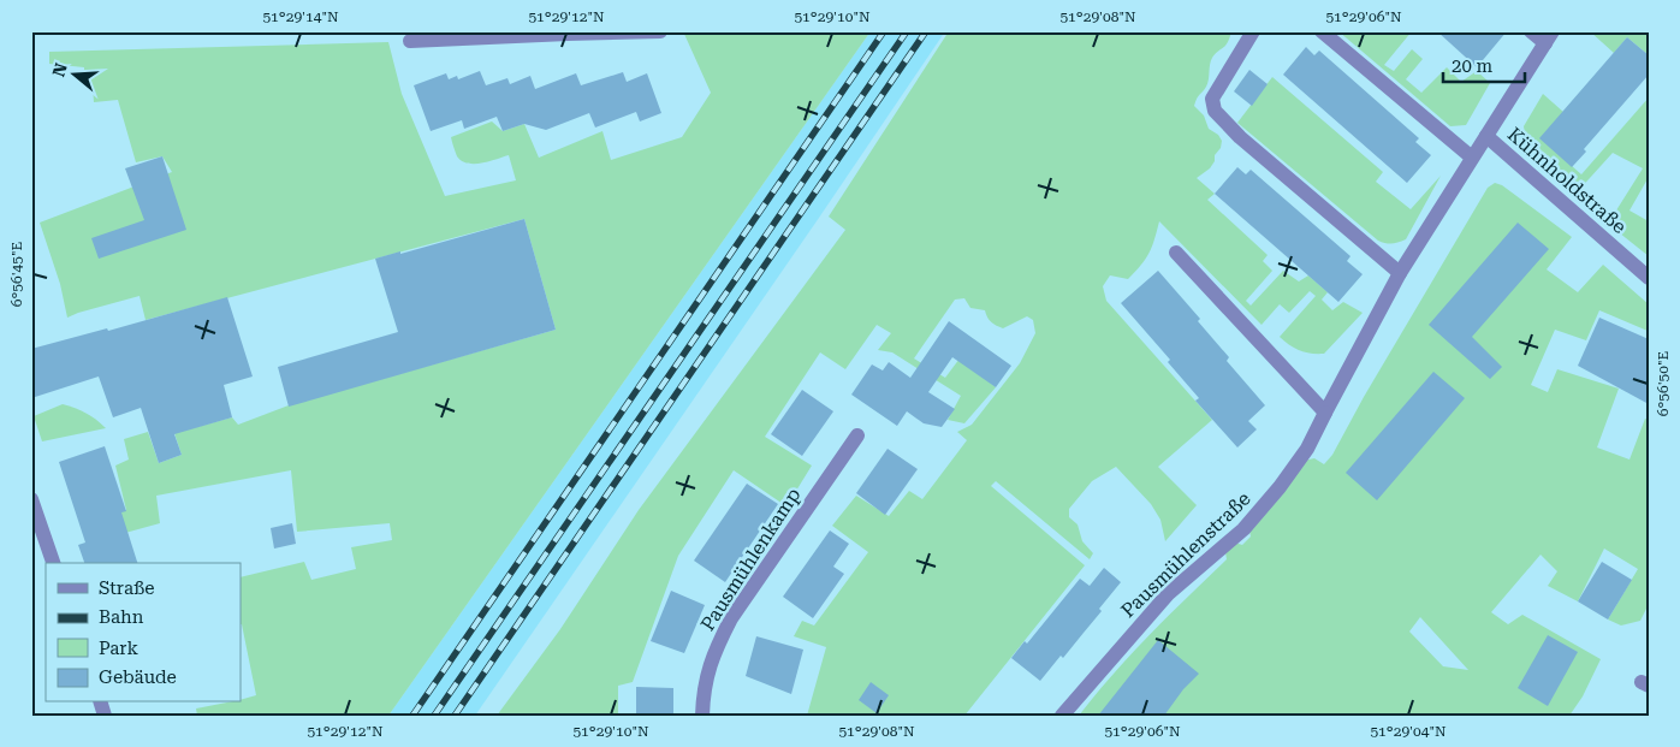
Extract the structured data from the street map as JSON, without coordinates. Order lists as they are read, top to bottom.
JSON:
{
  "streets": {
    "street": ["Kühnholdstraße", "Pausmühlenstraße", "Pausmühlenkamp"]
  },
  "crossings": [
    ["Kühnholdstraße", "Pausmühlenstraße"]
  ],
  "legend": [
    "Straße",
    "Bahn",
    "Park",
    "Gebäude"
  ],
  "scale_bar": "20 m",
  "north": "left",
  "coordinates": [
    "51°29'14\"N",
    "51°29'12\"N",
    "51°29'10\"N",
    "51°29'08\"N",
    "51°29'06\"N",
    "6°56'45\"E",
    "6°56'50\"E",
    "51°29'04\"N"
  ]
}
